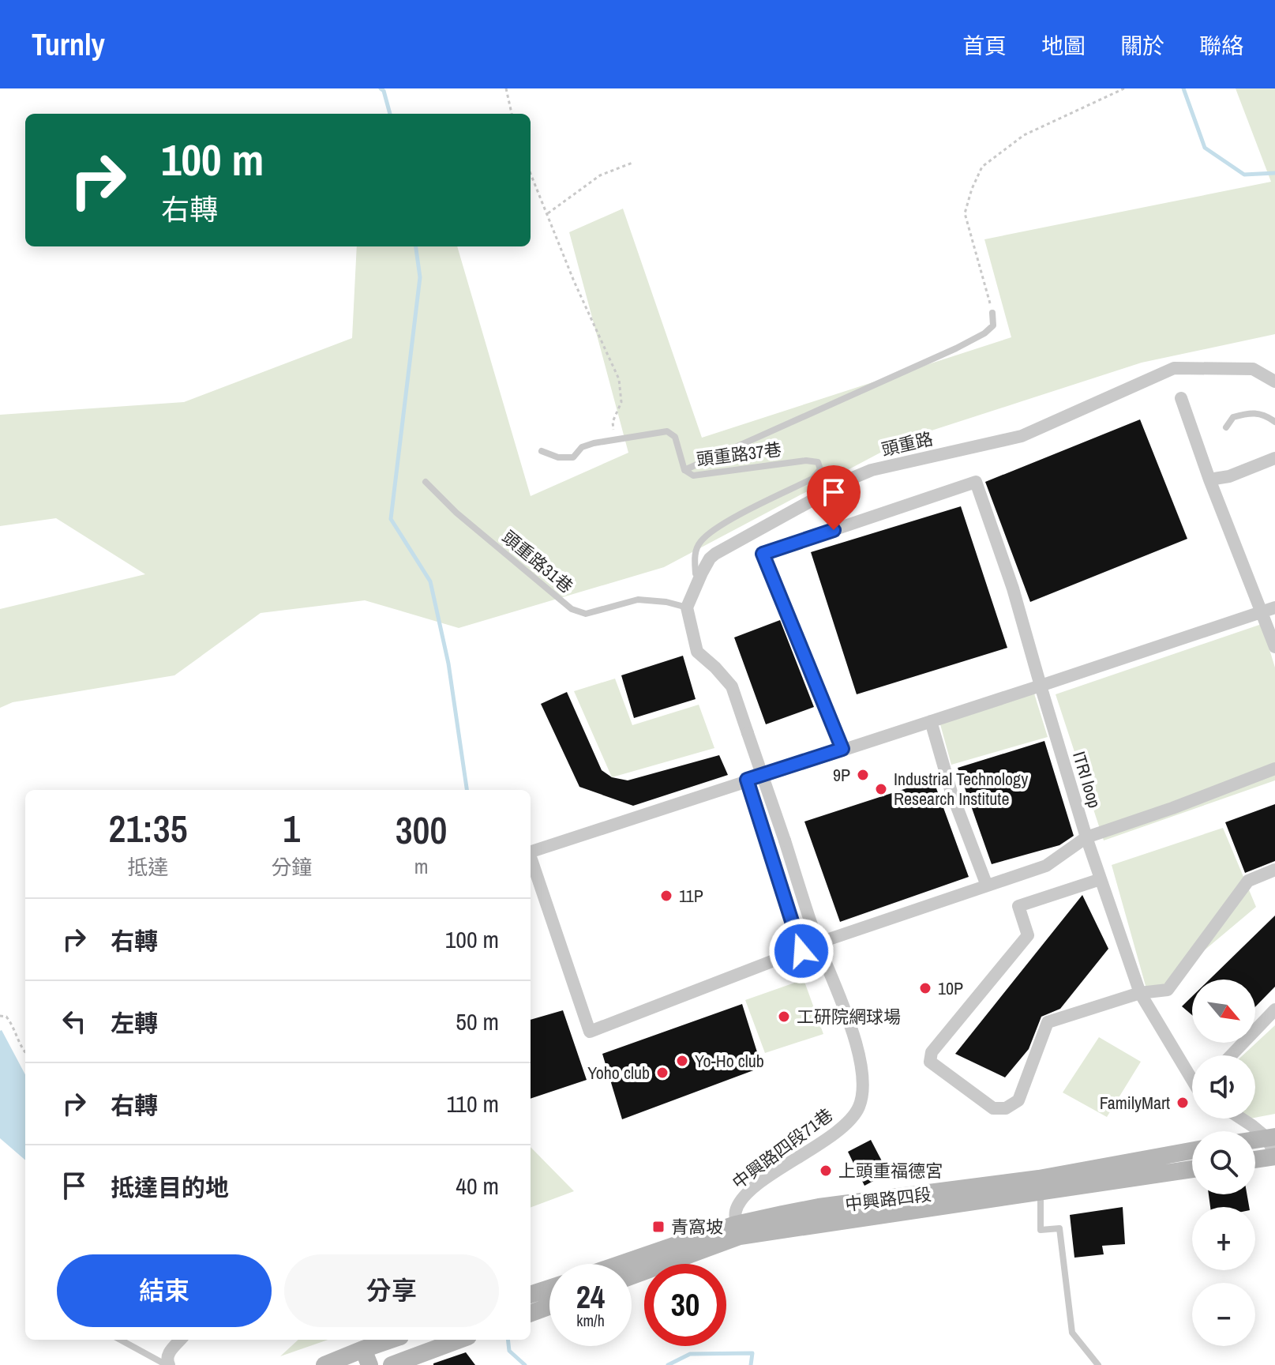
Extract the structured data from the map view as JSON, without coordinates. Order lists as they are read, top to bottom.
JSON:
{
  "streets": {
    "main road": ["中興路四段"],
    "street": ["頭重路", "ITRI loop", "中興路四段71巷"],
    "lane": ["頭重路37巷", "頭重路31巷"]
  },
  "crossings": [
    ["頭重路", "頭重路31巷"],
    ["頭重路", "中興路四段71巷"],
    ["頭重路31巷", "中興路四段71巷"],
    ["中興路四段71巷", "中興路四段"]
  ],
  "places": {
    "other": [
      "9P",
      "Industrial Technology Research Institute",
      "11P",
      "10P",
      "工研院網球場",
      "Yo-Ho club",
      "Yoho club",
      "FamilyMart",
      "上頭重福德宮"
    ],
    "transit": ["青窩坡"]
  },
  "north": "bottom right",
  "page": {
    "header": "Turnly",
    "nav": [
      "首頁",
      "地圖",
      "關於",
      "聯絡"
    ],
    "turn": ["100 m", "右轉"],
    "eta": [
      "21:35",
      "抵達",
      "1",
      "分鐘",
      "300",
      "m"
    ],
    "list": [
      {
        "name": "右轉",
        "value": "100 m"
      },
      {
        "name": "左轉",
        "value": "50 m"
      },
      {
        "name": "右轉",
        "value": "110 m"
      },
      {
        "name": "抵達目的地",
        "value": "40 m"
      }
    ],
    "map_buttons": ["+", "−"],
    "buttons": ["結束", "分享"],
    "speed": "24 km/h",
    "limit": "30"
  }
}
